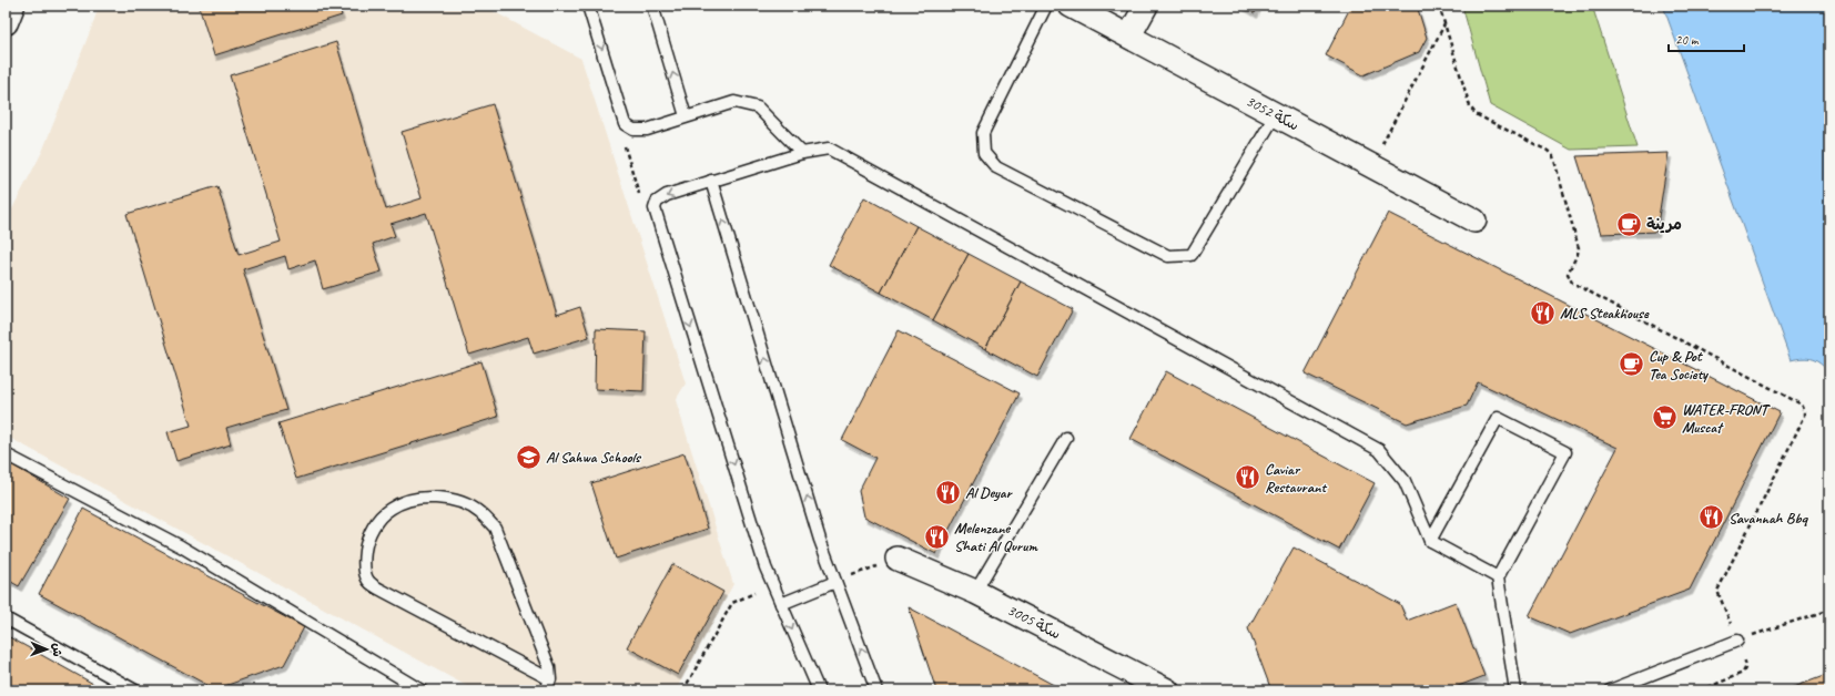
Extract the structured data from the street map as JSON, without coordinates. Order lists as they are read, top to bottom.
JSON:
{
  "streets": {
    "street": ["سكة 3052", "سكة 3005"]
  },
  "places": {
    "cafe": ["مرينة", "Cup & Pot Tea Society"],
    "restaurant": [
      "MLS Steakhouse",
      "Caviar Restaurant",
      "Al Deyar",
      "Savannah Bbq",
      "Melenzane Shati Al Qurum"
    ],
    "supermarket": ["WATER-FRONT Muscat"],
    "school or university": ["Al Sahwa Schools"]
  },
  "scale_bar": "20 m",
  "north": "right"
}
